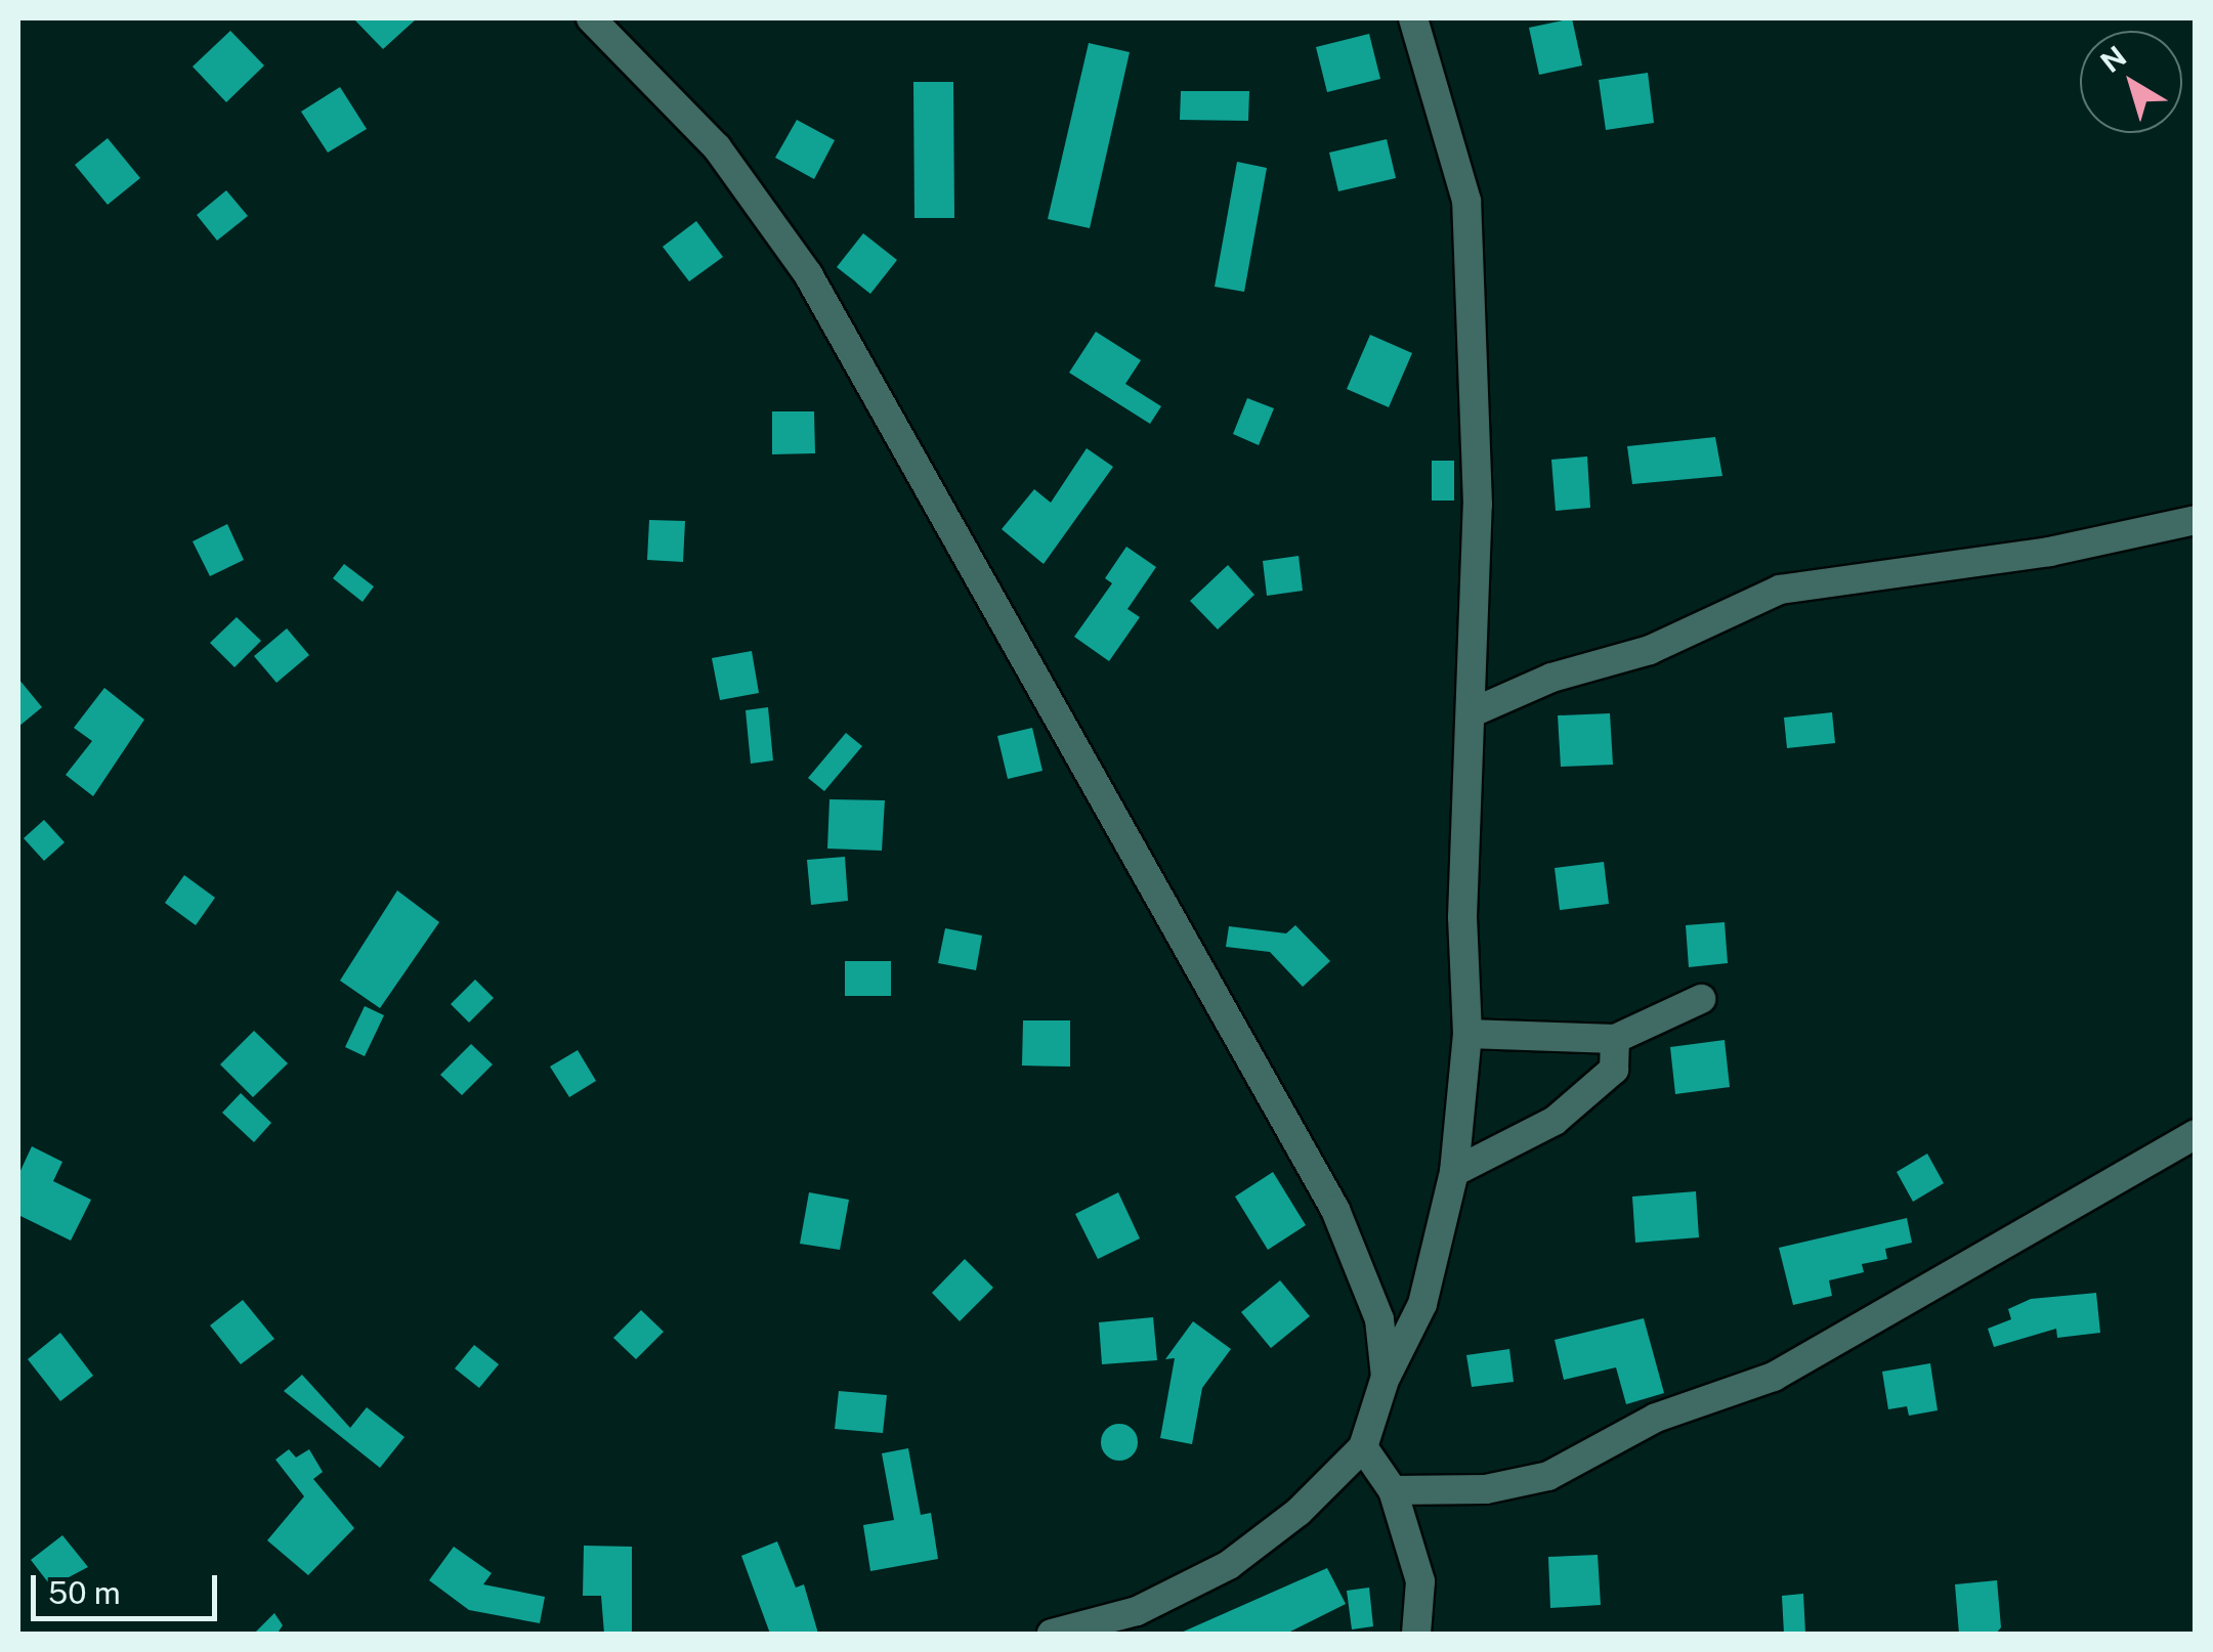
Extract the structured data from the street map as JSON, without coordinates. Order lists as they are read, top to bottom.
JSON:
{
  "scale_bar": "50 m",
  "north": "top left"
}
